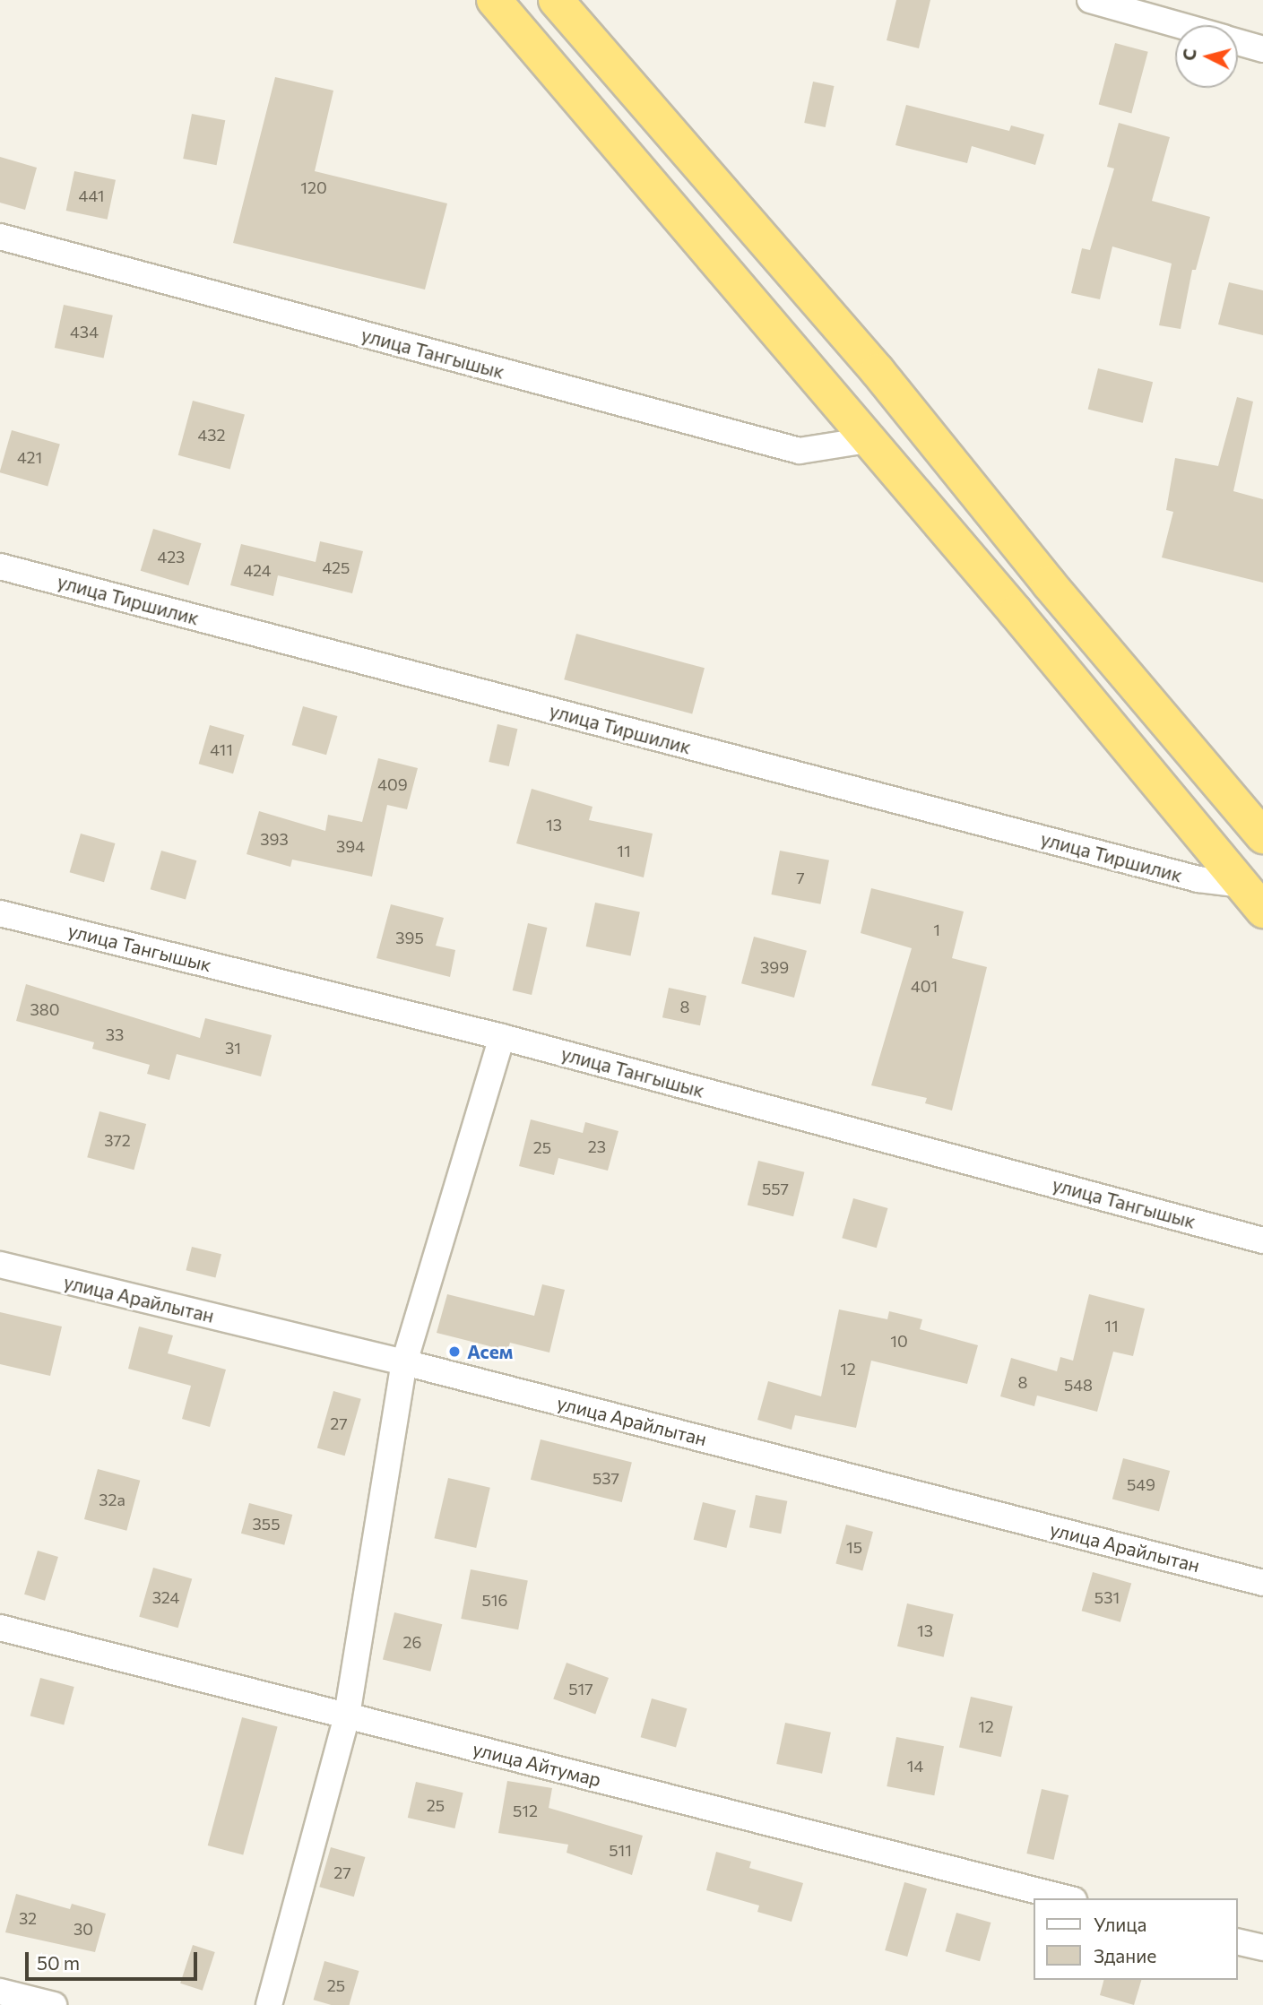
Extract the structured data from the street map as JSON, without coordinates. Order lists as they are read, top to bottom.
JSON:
{
  "streets": {
    "street": [
      "улица Тангышык",
      "улица Тиршилик",
      "улица Арайлытан",
      "улица Айтумар"
    ]
  },
  "places": ["Асем"],
  "house_numbers": [
    "120",
    "441",
    "434",
    "432",
    "421",
    "423",
    "425",
    "424",
    "411",
    "409",
    "13",
    "393",
    "394",
    "11",
    "7",
    "1",
    "395",
    "399",
    "401",
    "8",
    "380",
    "33",
    "31",
    "372",
    "23",
    "25",
    "557",
    "11",
    "10",
    "12",
    "8",
    "548",
    "27",
    "537",
    "549",
    "32а",
    "355",
    "15",
    "324",
    "531",
    "516",
    "13",
    "26",
    "517",
    "12",
    "14",
    "25",
    "512",
    "511",
    "27",
    "32",
    "30",
    "25"
  ],
  "legend": ["Улица", "Здание"],
  "scale_bar": "50 m",
  "north": "left"
}
